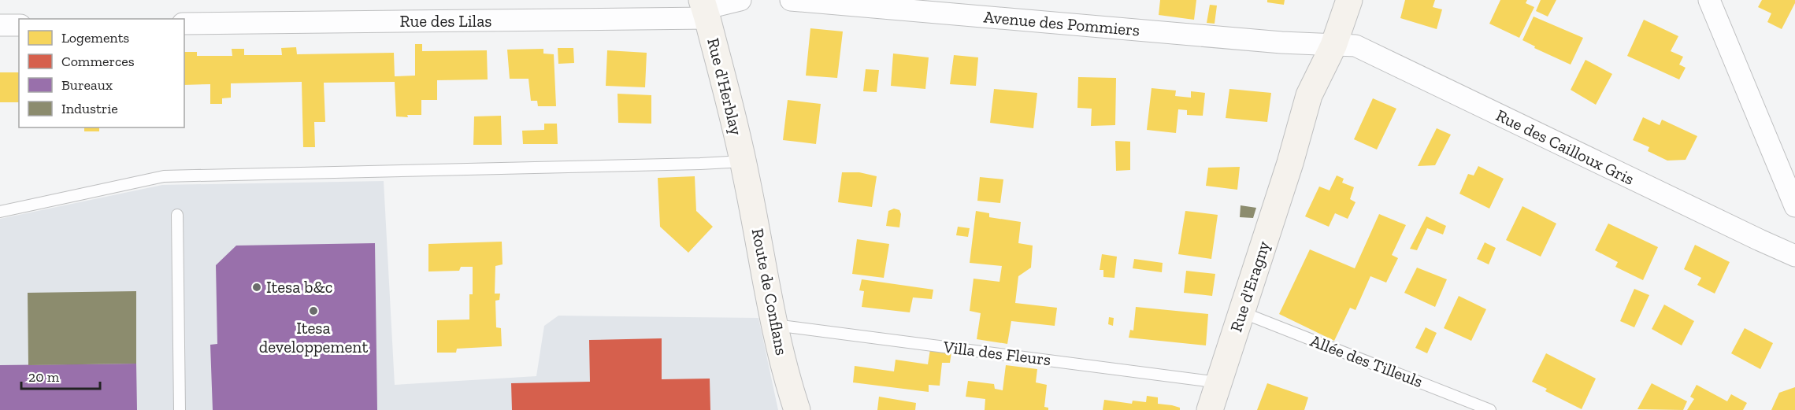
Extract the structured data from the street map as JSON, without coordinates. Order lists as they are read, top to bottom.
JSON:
{
  "streets": {
    "main road": ["Rue d'Herblay", "Rue d'Eragny", "Route de Conflans"],
    "street": ["Rue des Lilas", "Avenue des Pommiers", "Rue des Cailloux Gris"],
    "lane": ["Villa des Fleurs", "Allée des Tilleuls"]
  },
  "crossings": [
    ["Rue des Lilas", "Rue d'Herblay"],
    ["Avenue des Pommiers", "Rue des Cailloux Gris"],
    ["Avenue des Pommiers", "Rue d'Eragny"],
    ["Rue d'Herblay", "Route de Conflans"],
    ["Rue des Cailloux Gris", "Rue d'Eragny"],
    ["Rue d'Eragny", "Villa des Fleurs"],
    ["Rue d'Eragny", "Allée des Tilleuls"],
    ["Route de Conflans", "Villa des Fleurs"]
  ],
  "places": ["Itesa b&c", "Itesa developpement"],
  "legend": [
    "Logements",
    "Commerces",
    "Bureaux",
    "Industrie"
  ],
  "scale_bar": "20 m"
}
